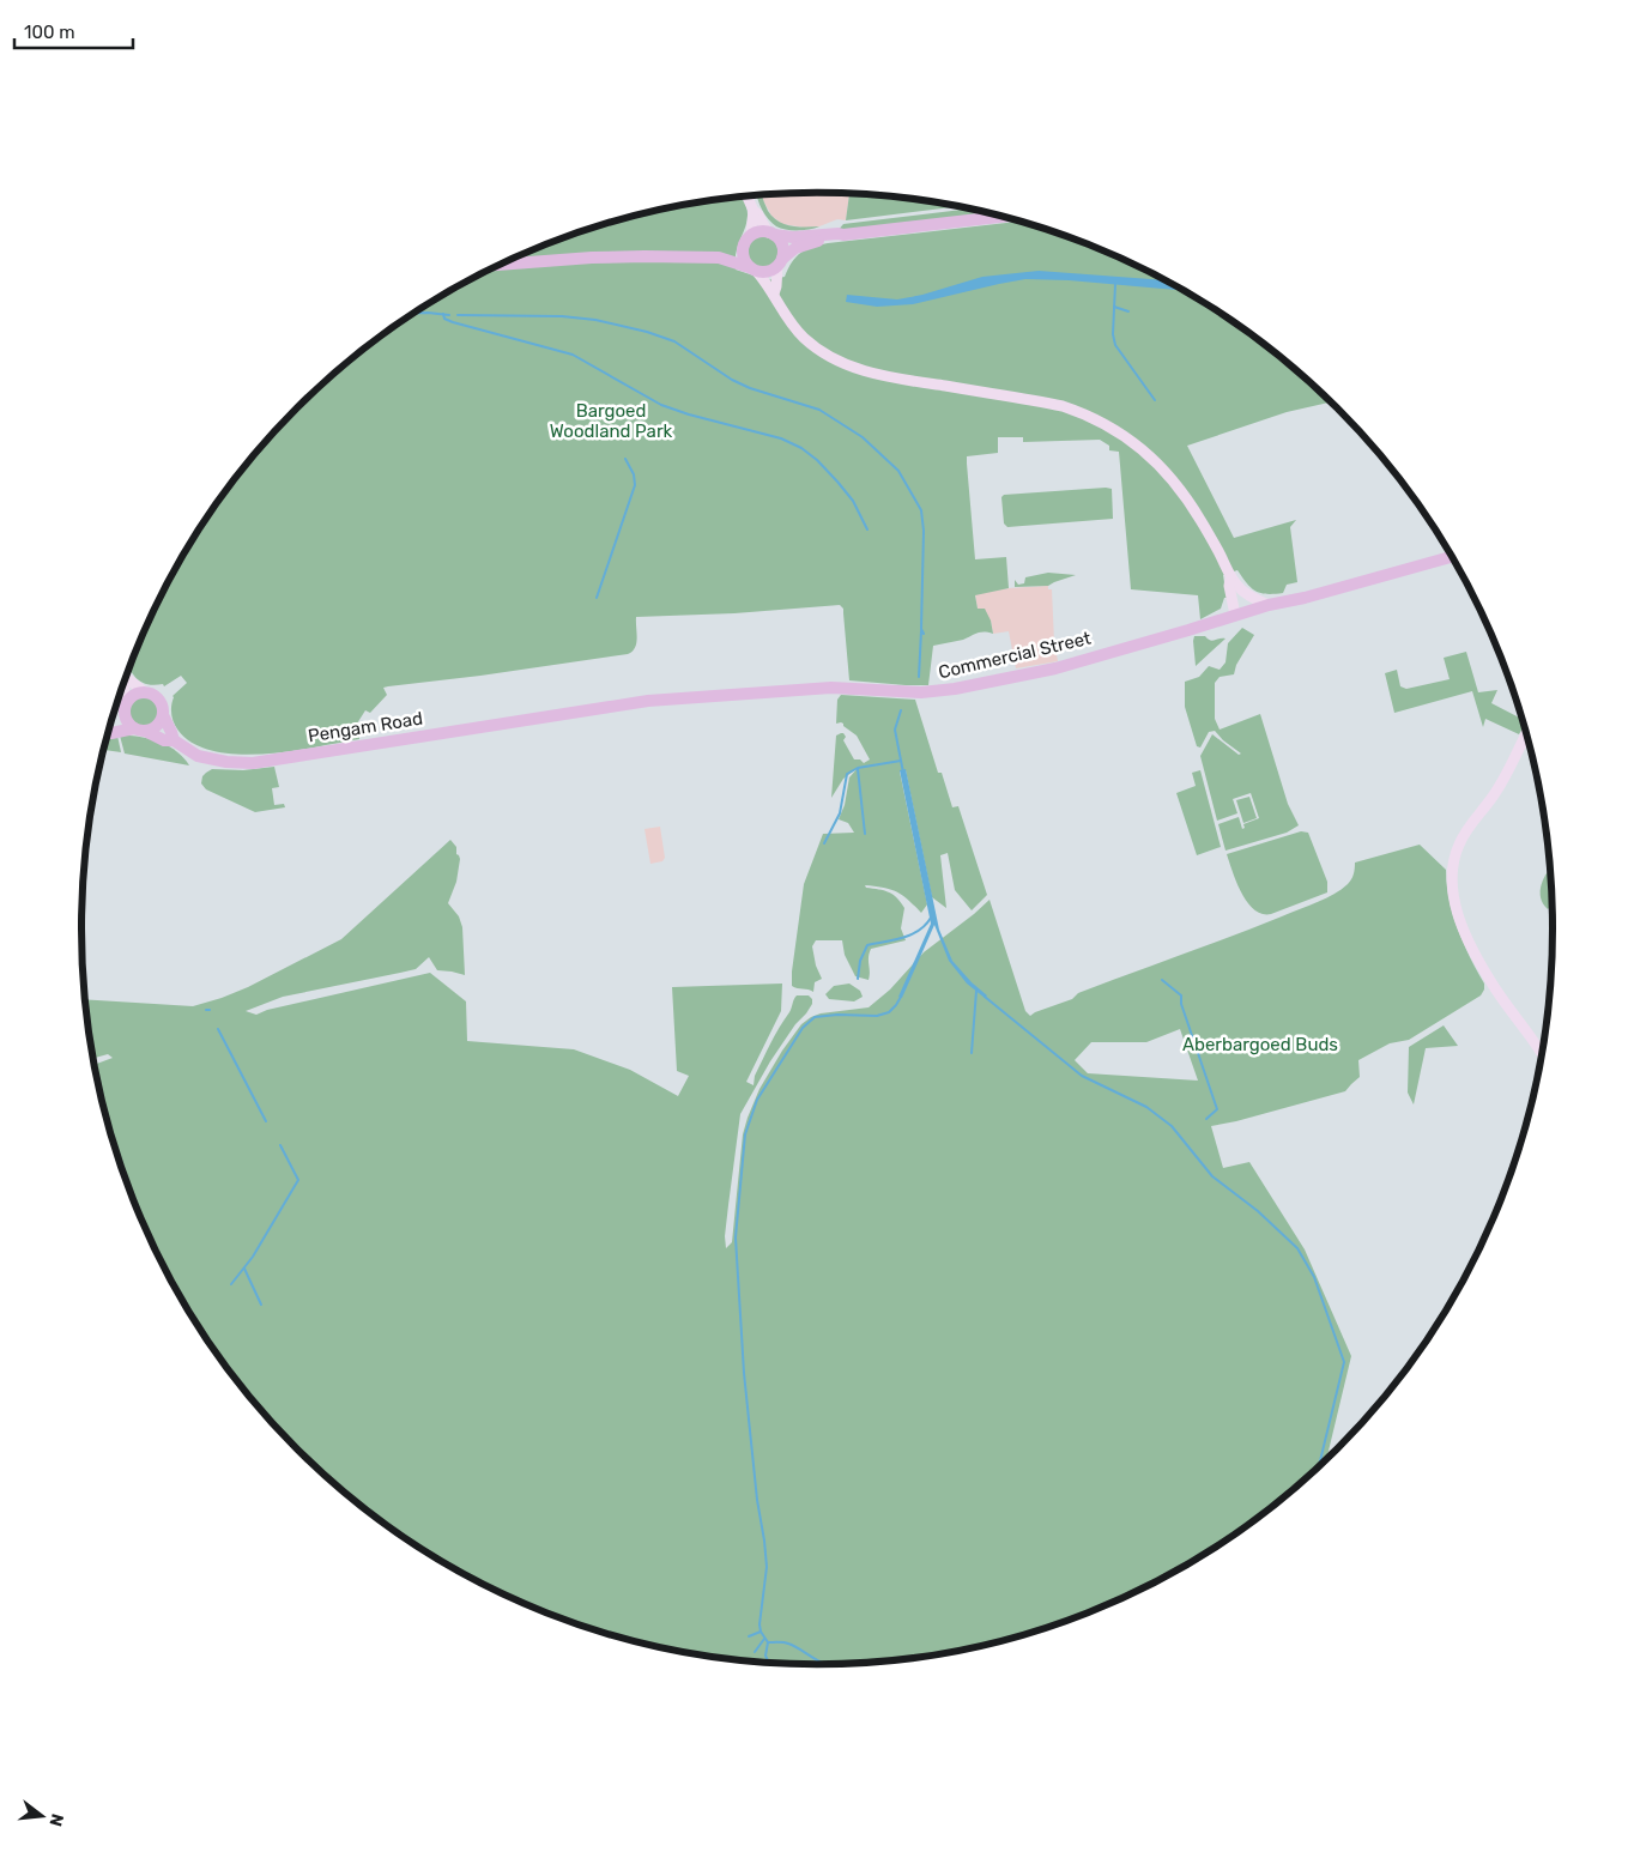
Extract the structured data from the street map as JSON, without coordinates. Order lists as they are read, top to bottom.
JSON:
{
  "streets": {
    "main road": ["Commercial Street", "Pengam Road"]
  },
  "crossings": [
    ["Commercial Street", "Pengam Road"]
  ],
  "parks": ["Bargoed Woodland Park", "Aberbargoed Buds"],
  "scale_bar": "100 m",
  "north": "right"
}
